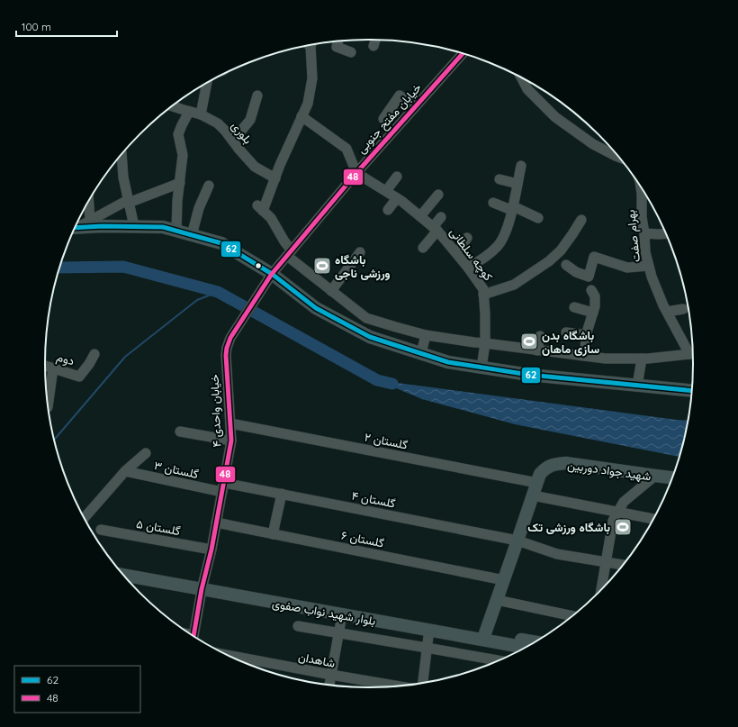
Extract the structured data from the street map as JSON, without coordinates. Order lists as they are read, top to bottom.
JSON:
{
  "streets": {
    "main road": ["شهید جواد دوربین", "بلوار شهید نواب صفوی"],
    "street": [
      "خیابان مفتح جنوبی",
      "بلوری",
      "بهرام صفت",
      "کوچه سلطانی",
      "دوم",
      "خیابان واحدی ۴",
      "گلستان ۲",
      "گلستان ۳",
      "گلستان ۴",
      "گلستان ۵",
      "گلستان ۶",
      "شاهدان"
    ]
  },
  "crossings": [
    ["خیابان مفتح جنوبی", "کوچه سلطانی"],
    ["خیابان مفتح جنوبی", "خیابان واحدی ۴"],
    ["خیابان واحدی ۴", "گلستان ۲"],
    ["خیابان واحدی ۴", "گلستان ۳"],
    ["خیابان واحدی ۴", "گلستان ۴"],
    ["خیابان واحدی ۴", "گلستان ۵"],
    ["خیابان واحدی ۴", "گلستان ۶"],
    ["خیابان واحدی ۴", "بلوار شهید نواب صفوی"],
    ["گلستان ۲", "شهید جواد دوربین"],
    ["گلستان ۳", "گلستان ۴"],
    ["شهید جواد دوربین", "گلستان ۴"],
    ["شهید جواد دوربین", "گلستان ۶"]
  ],
  "places": {
    "sports": ["باشگاه ورزشی ناجی", "باشگاه بدن سازی ماهان", "باشگاه ورزشی تک"]
  },
  "lines": ["transit line 48", "transit line 62"],
  "legend": ["62", "48"],
  "scale_bar": "100 m"
}
